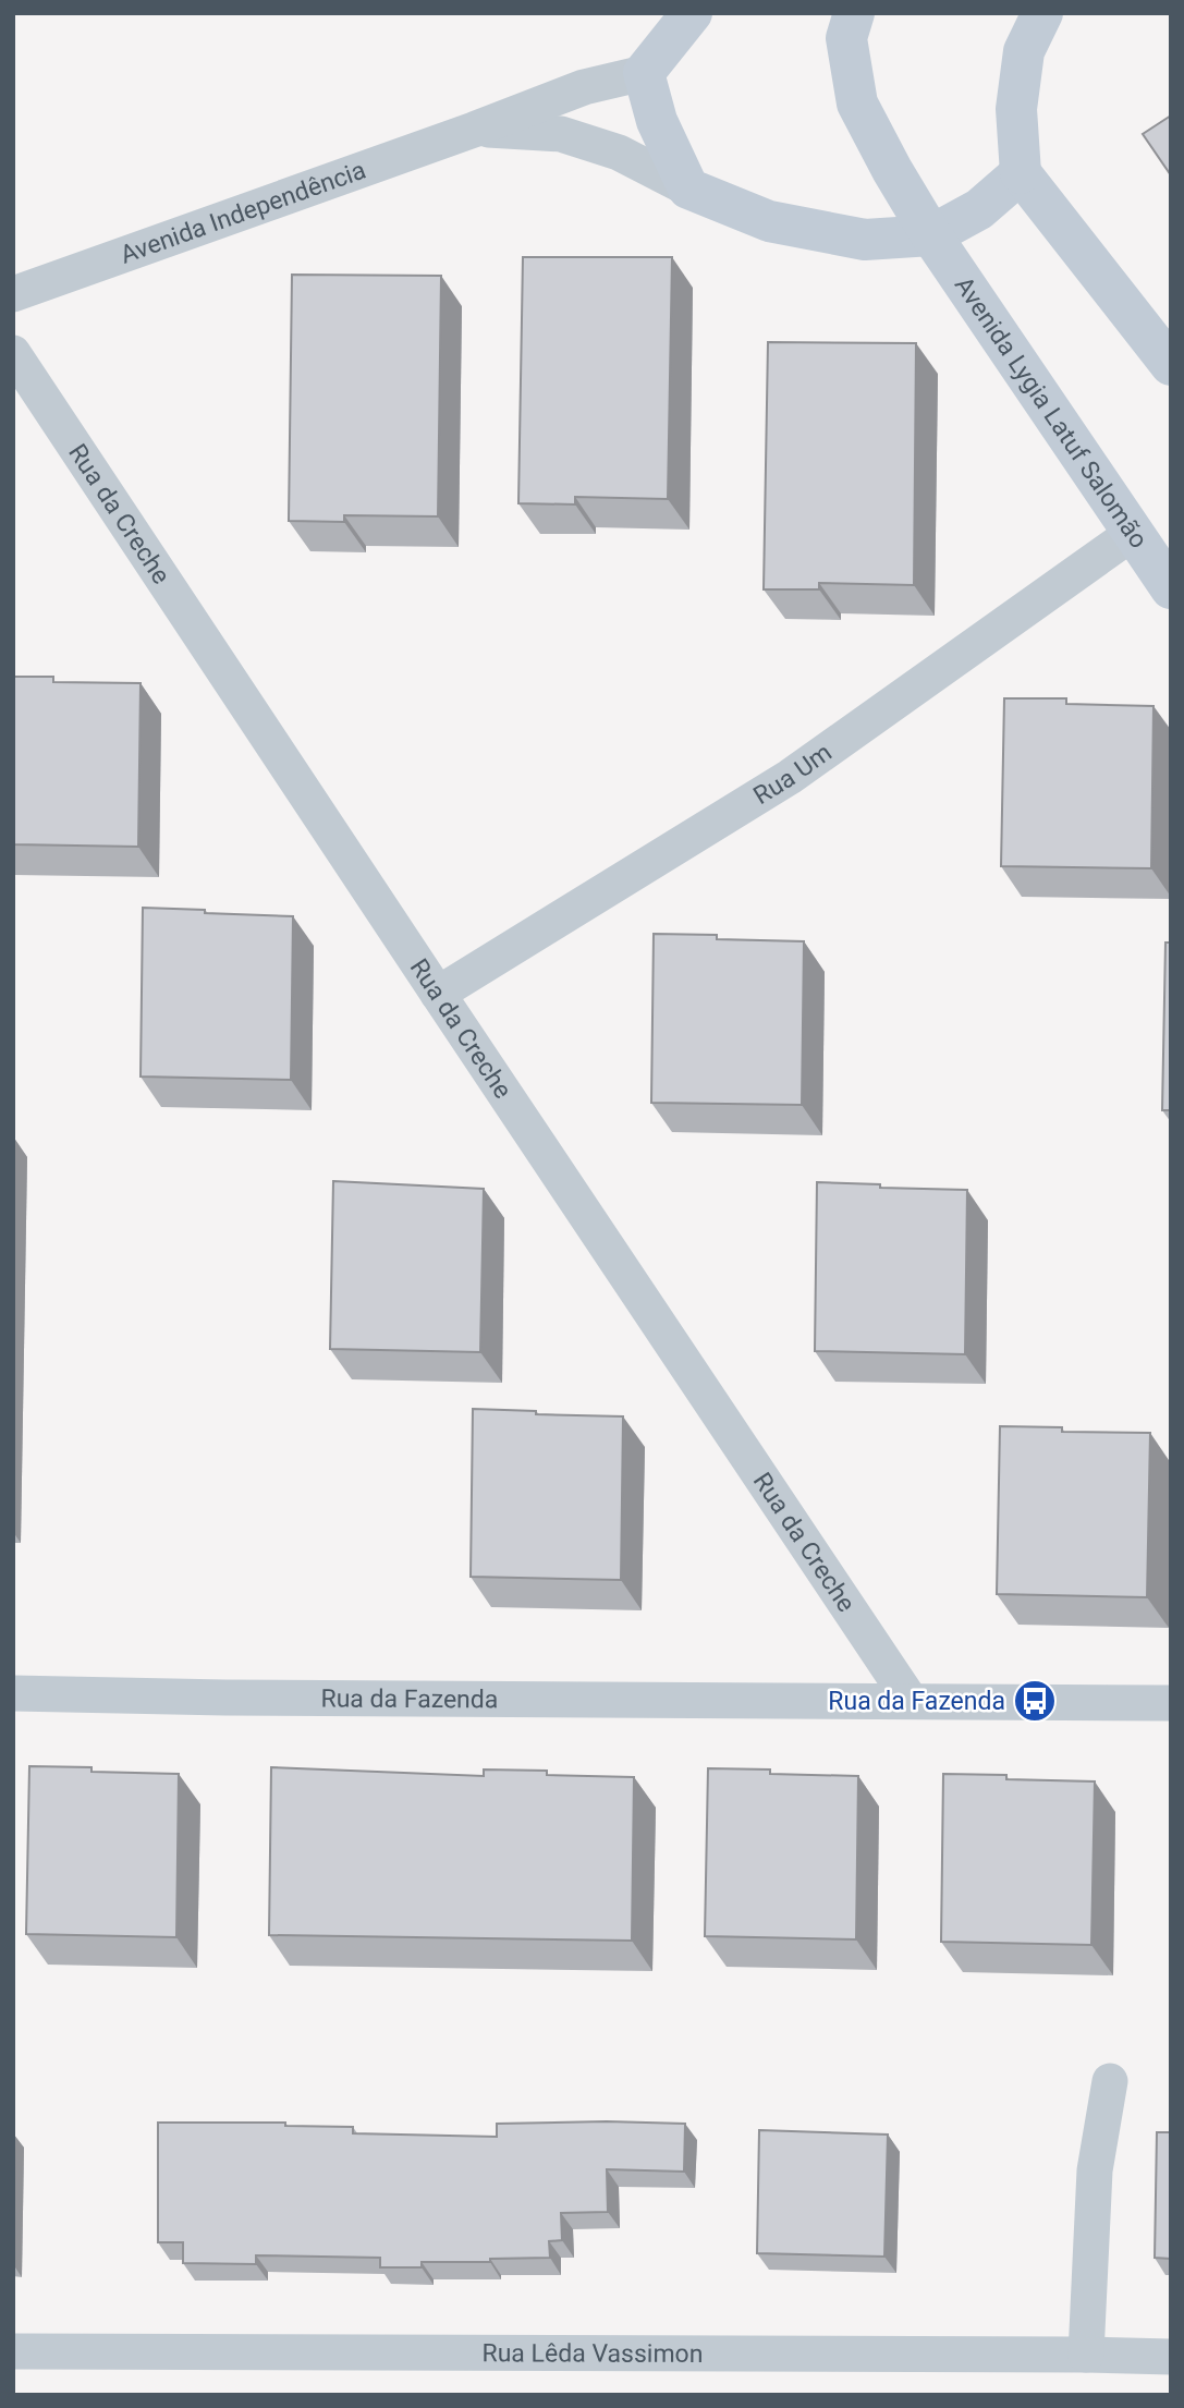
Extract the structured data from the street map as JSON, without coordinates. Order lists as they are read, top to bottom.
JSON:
{
  "streets": {
    "main road": ["Avenida Lygia Latuf Salomão"],
    "street": [
      "Avenida Independência",
      "Rua da Creche",
      "Rua Um",
      "Rua da Fazenda",
      "Rua Lêda Vassimon"
    ]
  },
  "crossings": [
    ["Avenida Lygia Latuf Salomão", "Rua Um"],
    ["Rua da Creche", "Rua Um"],
    ["Rua da Creche", "Rua da Fazenda"]
  ],
  "places": {
    "bus stop": ["Rua da Fazenda"]
  }
}
